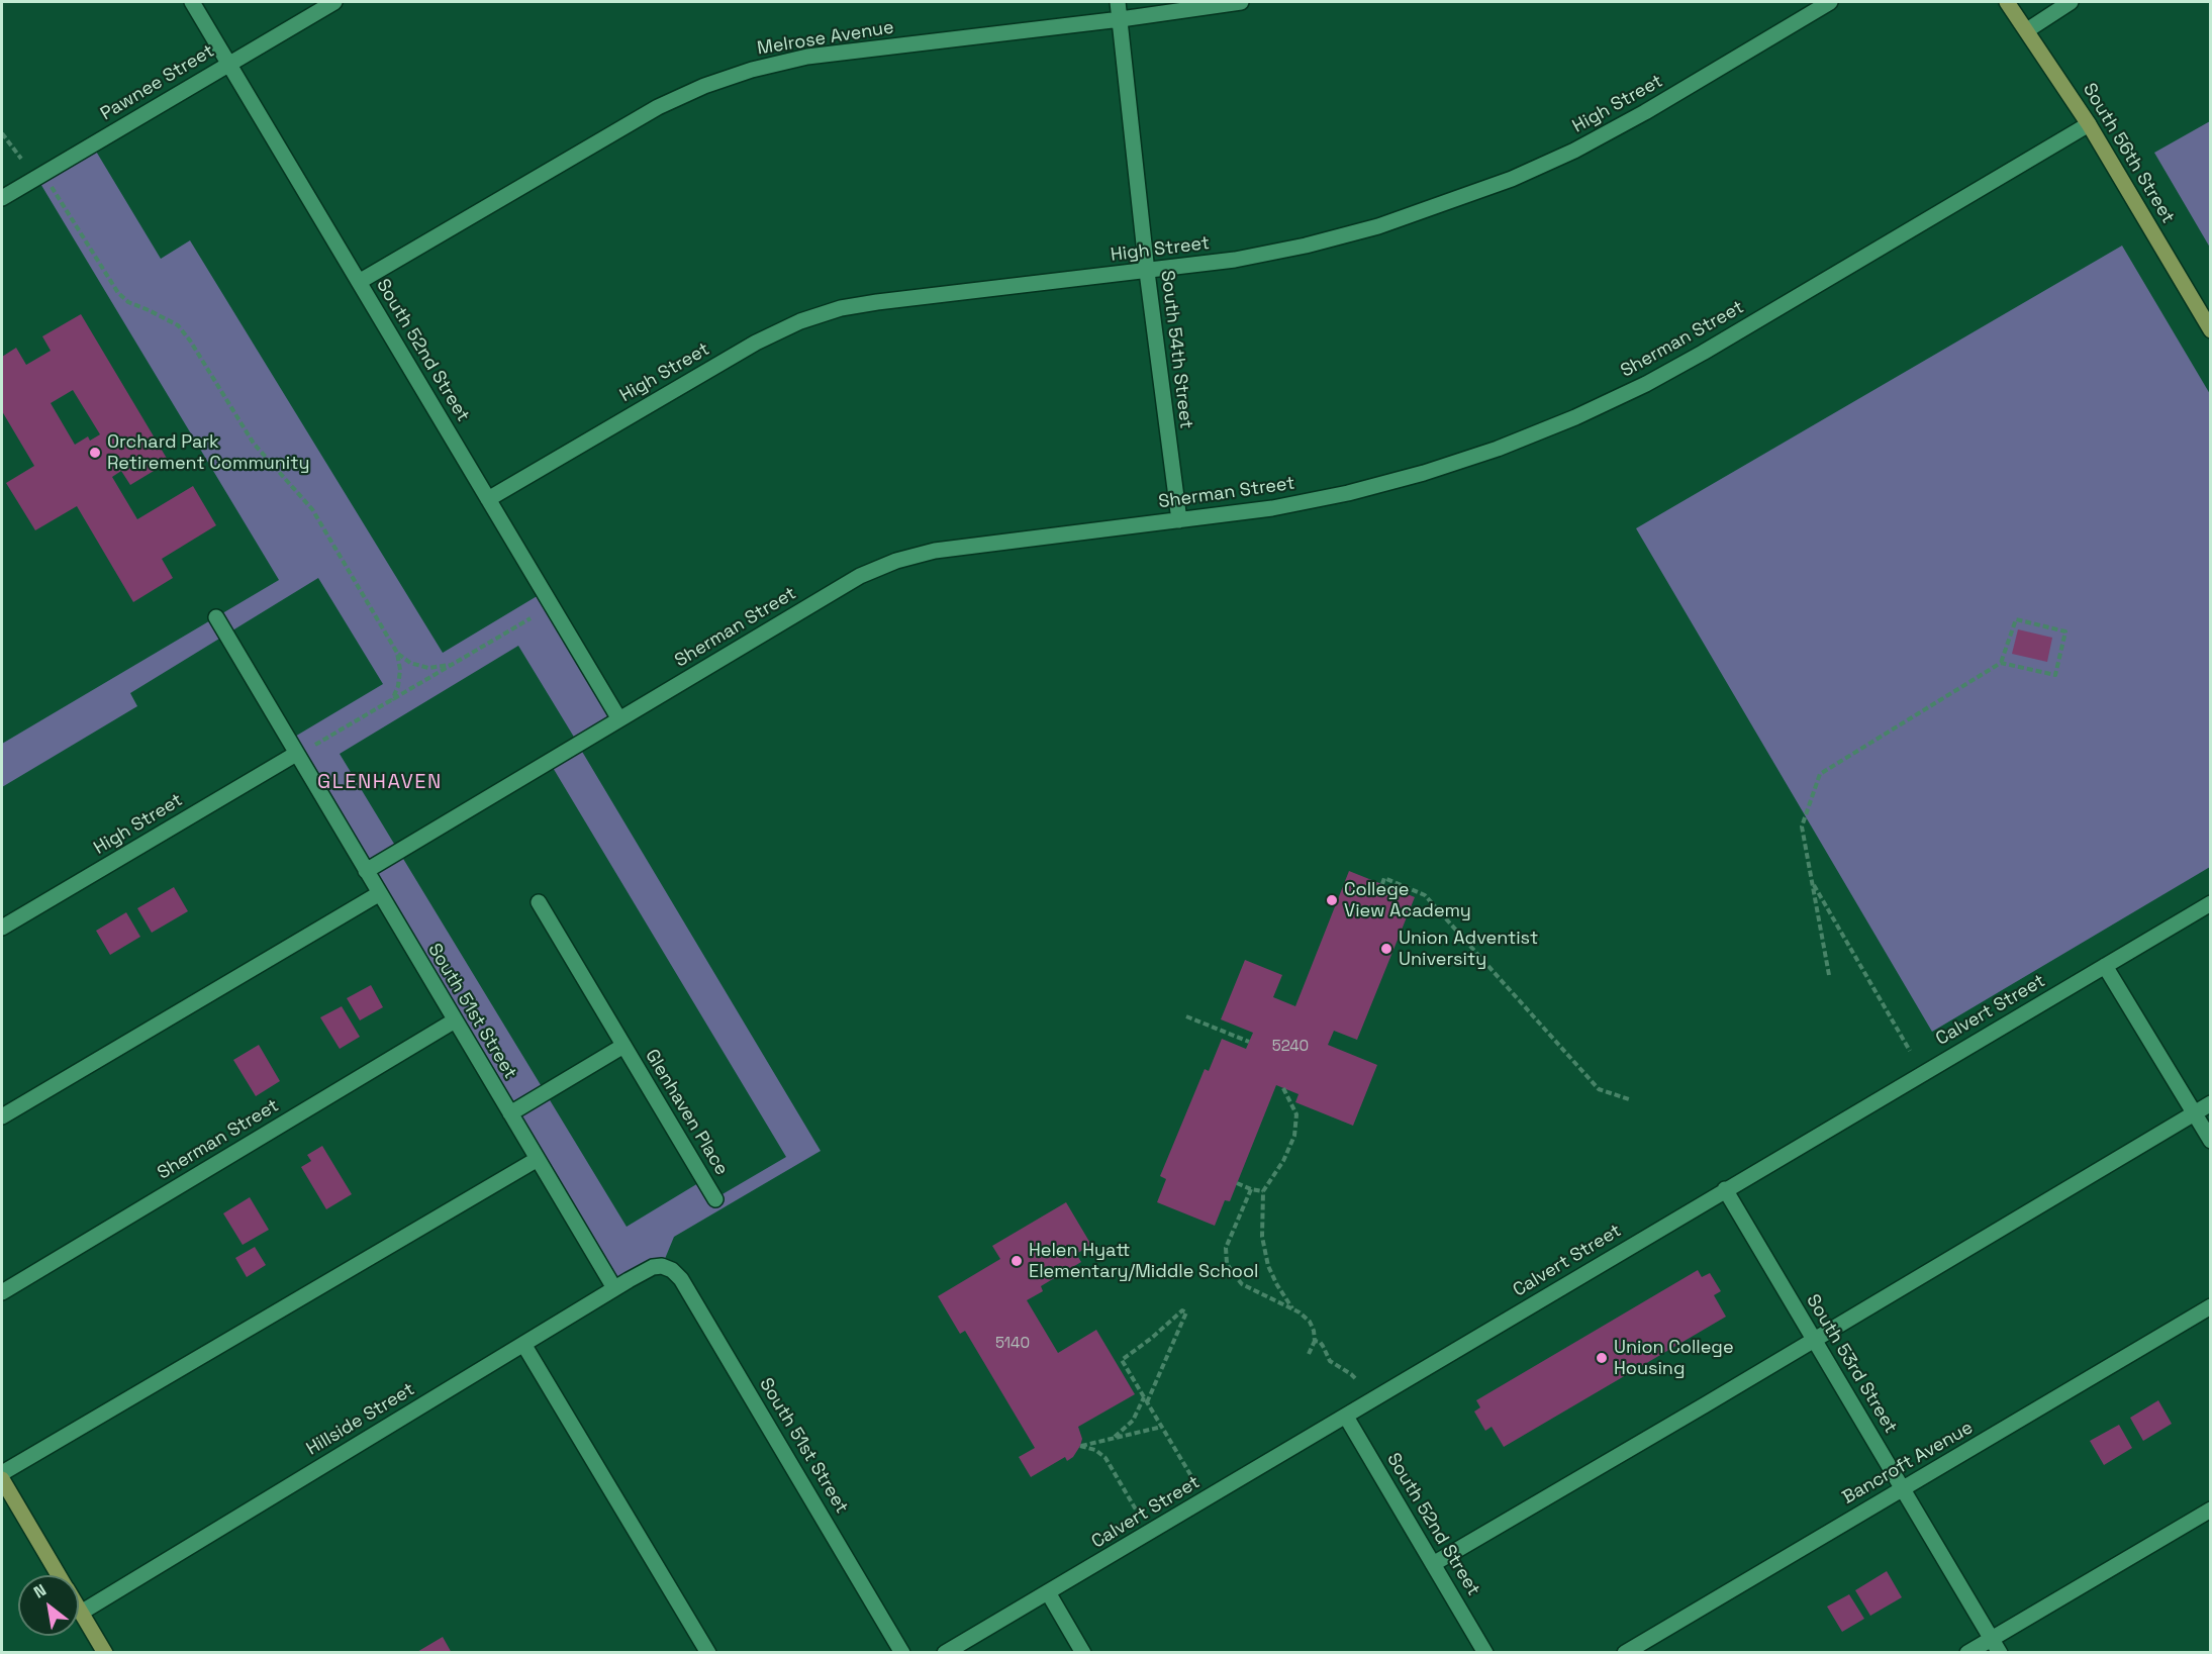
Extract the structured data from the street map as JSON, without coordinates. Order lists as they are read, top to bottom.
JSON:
{
  "streets": {
    "main road": ["South 56th Street"],
    "street": [
      "Melrose Avenue",
      "Pawnee Street",
      "High Street",
      "Sherman Street",
      "South 54th Street",
      "South 52nd Street",
      "Calvert Street",
      "South 51st Street",
      "Glenhaven Place",
      "South 53rd Street",
      "Hillside Street",
      "Bancroft Avenue"
    ]
  },
  "crossings": [
    ["Melrose Avenue", "South 54th Street"],
    ["Melrose Avenue", "South 52nd Street"],
    ["Pawnee Street", "South 52nd Street"],
    ["High Street", "South 54th Street"],
    ["High Street", "South 52nd Street"],
    ["High Street", "South 51st Street"],
    ["South 56th Street", "Sherman Street"],
    ["Sherman Street", "South 54th Street"],
    ["Sherman Street", "South 52nd Street"],
    ["Sherman Street", "South 51st Street"],
    ["South 52nd Street", "Calvert Street"],
    ["Calvert Street", "South 53rd Street"],
    ["South 51st Street", "Glenhaven Place"],
    ["South 51st Street", "Hillside Street"],
    ["South 53rd Street", "Bancroft Avenue"]
  ],
  "districts": ["GLENHAVEN"],
  "places": [
    "Orchard Park Retirement Community",
    "College View Academy",
    "Union Adventist University",
    "Helen Hyatt Elementary/Middle School",
    "Union College Housing"
  ],
  "house_numbers": ["5240", "5140"],
  "north": "top left"
}
